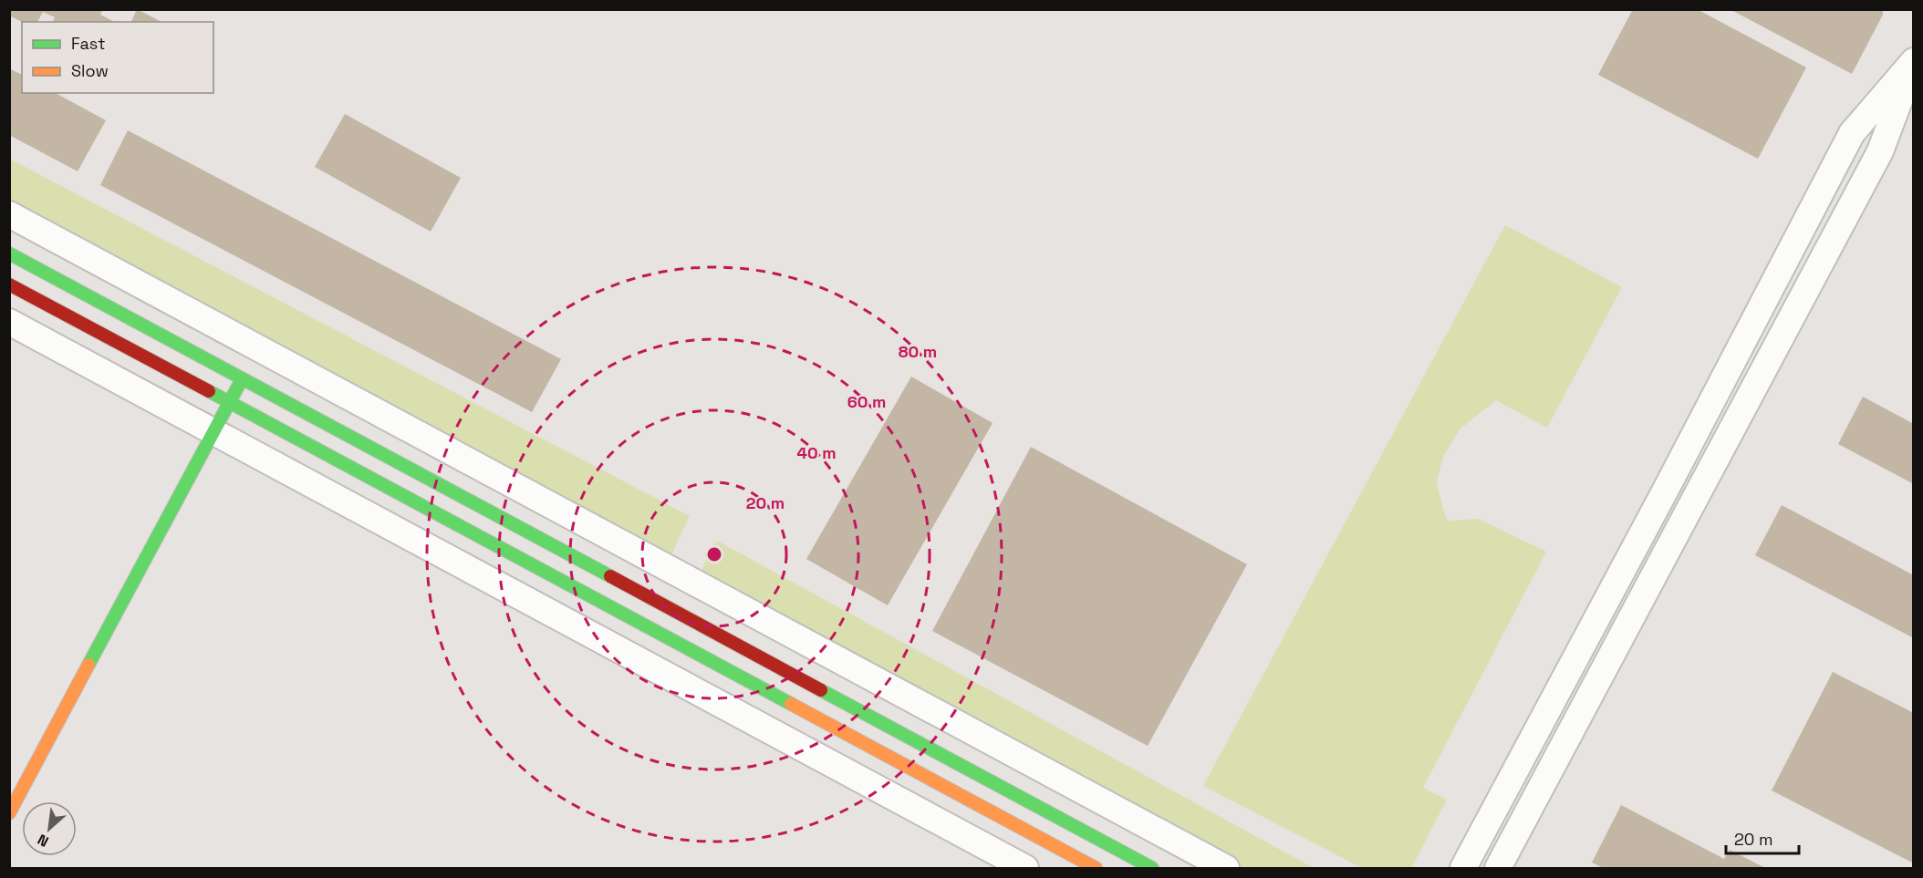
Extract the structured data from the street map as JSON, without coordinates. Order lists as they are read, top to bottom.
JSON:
{
  "legend": ["Fast", "Slow"],
  "scale_bar": "20 m",
  "north": "bottom left",
  "rings": [
    "80 m",
    "60 m",
    "40 m",
    "20 m"
  ]
}
